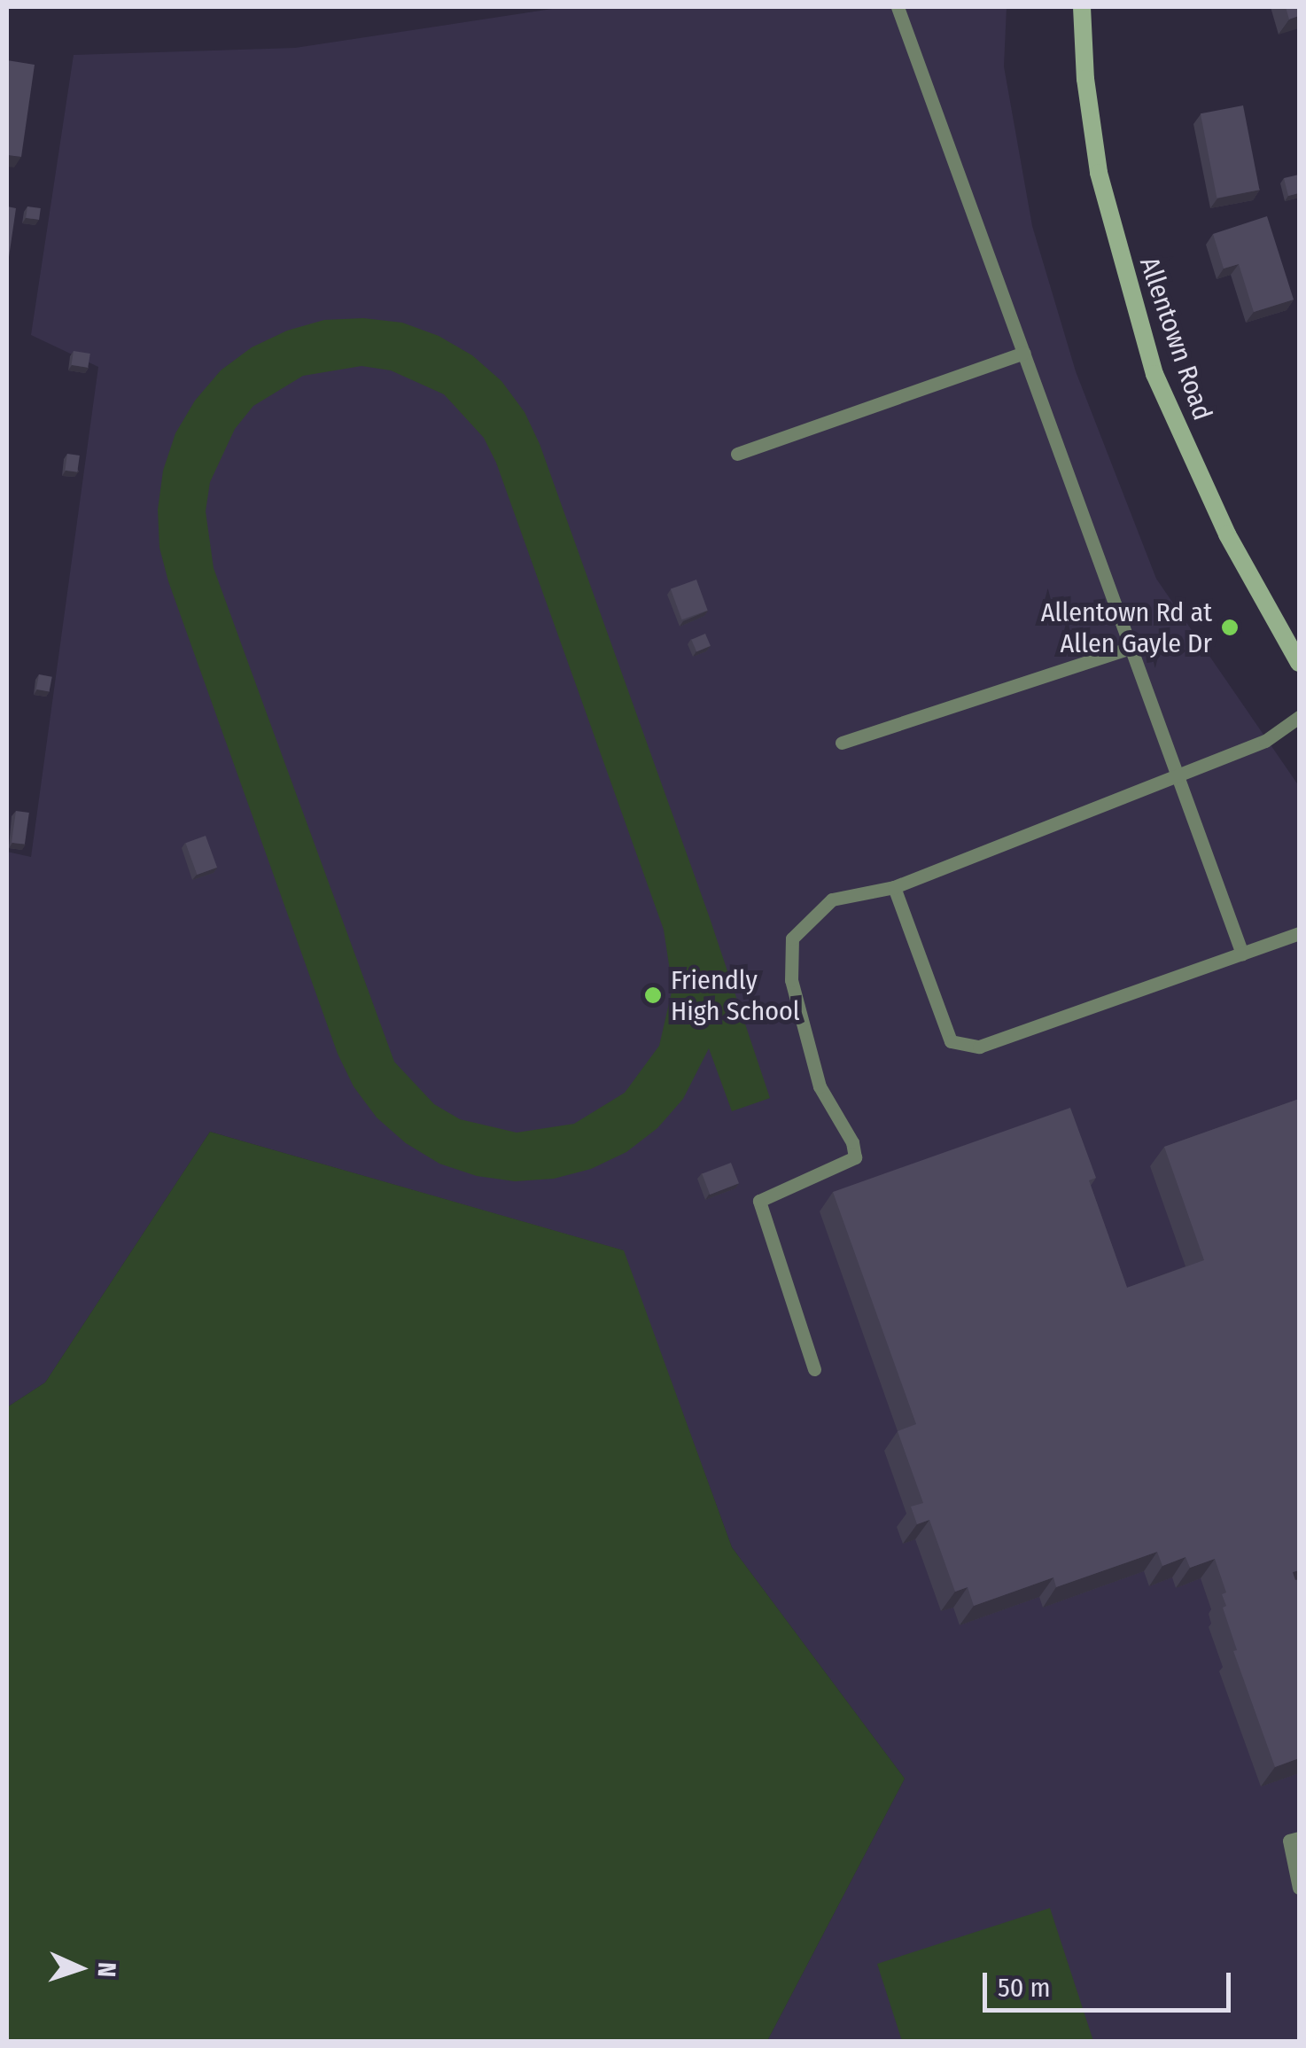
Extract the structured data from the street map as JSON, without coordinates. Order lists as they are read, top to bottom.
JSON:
{
  "streets": {
    "main road": ["Allentown Road"]
  },
  "places": ["Allentown Rd at Allen Gayle Dr", "Friendly High School"],
  "scale_bar": "50 m",
  "north": "right"
}
